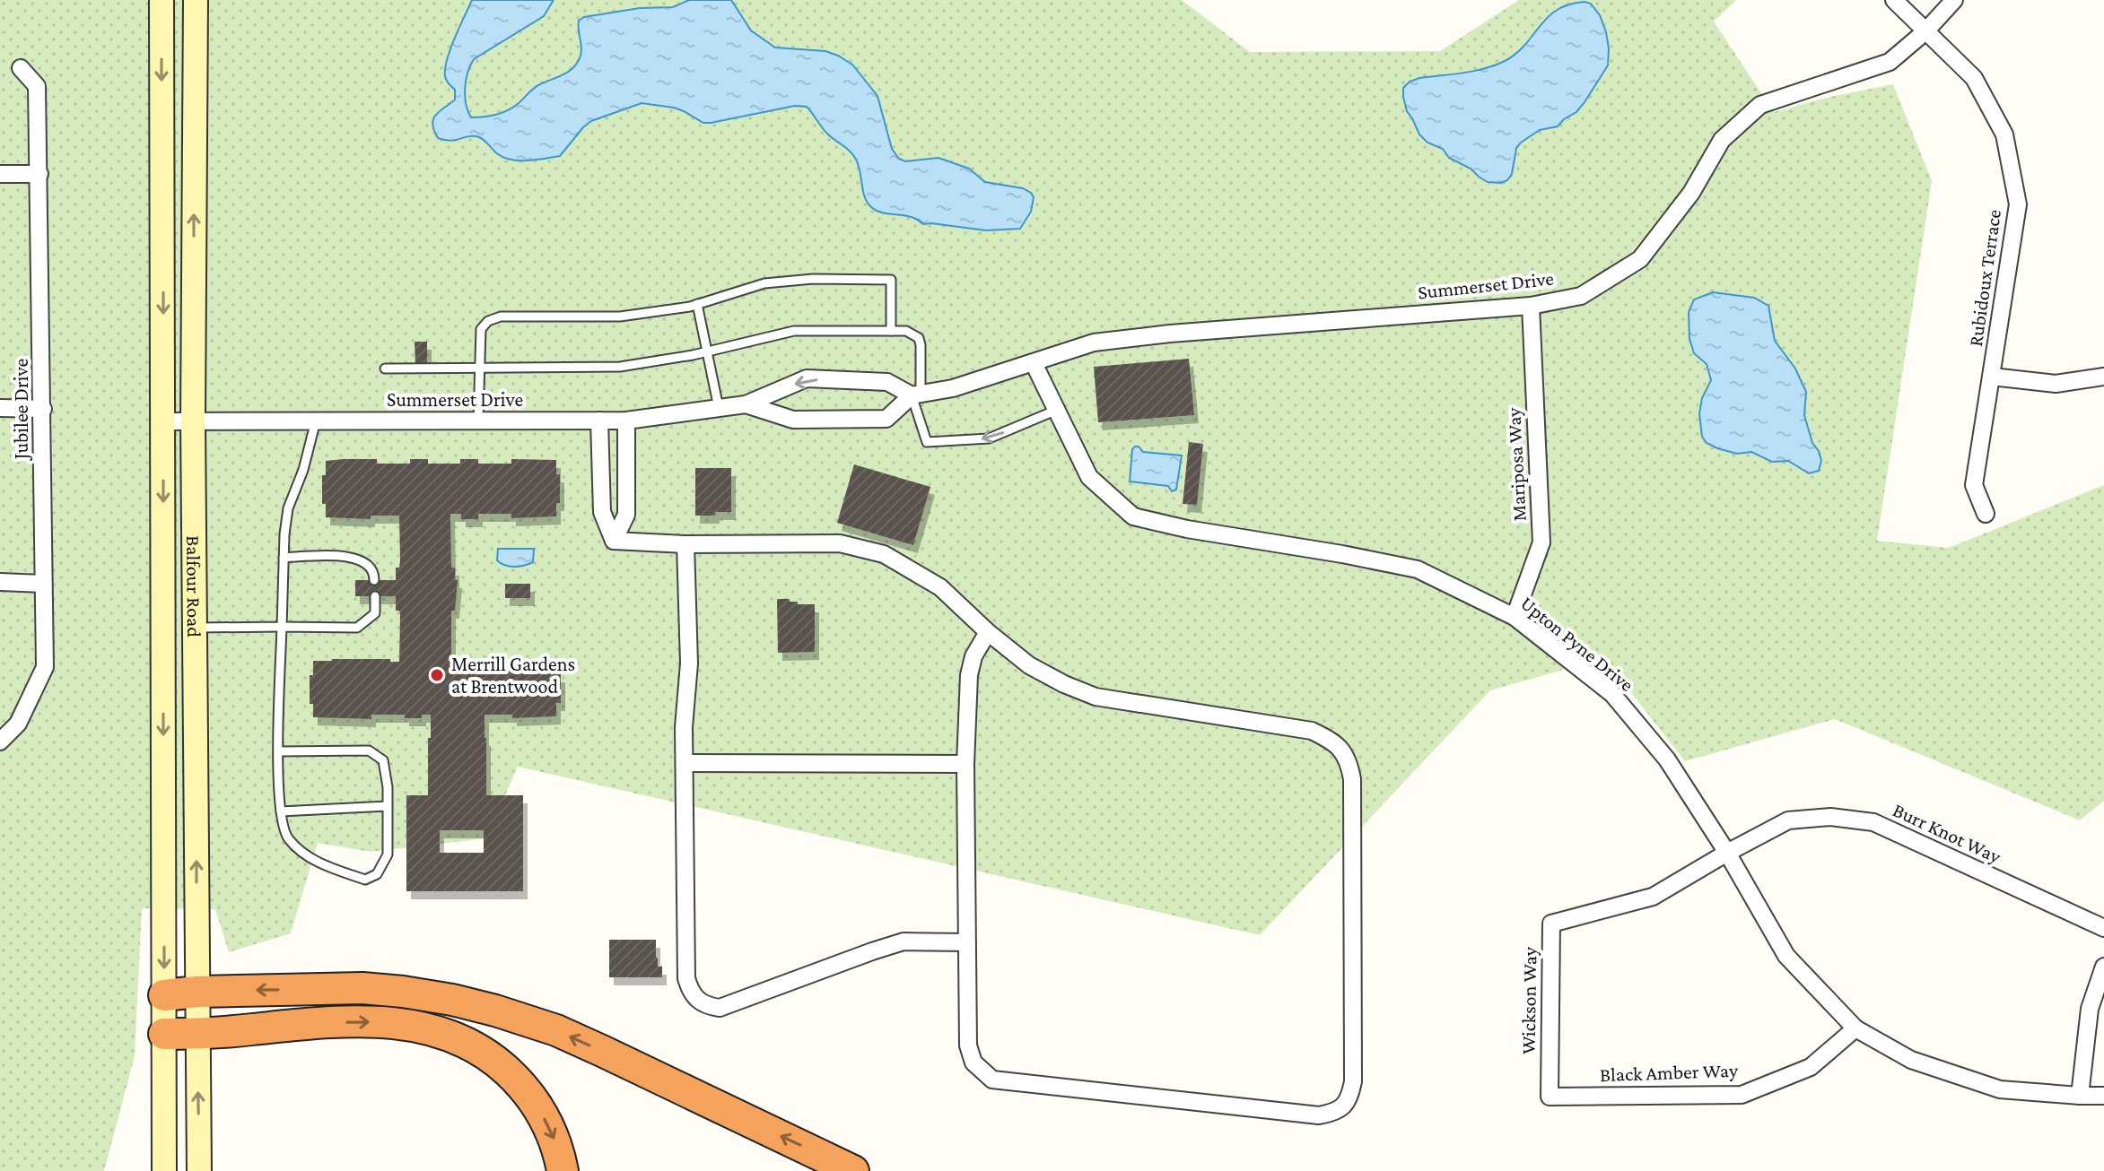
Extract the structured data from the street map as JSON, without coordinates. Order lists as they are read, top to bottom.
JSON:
{
  "streets": {
    "main road": ["Balfour Road"],
    "street": [
      "Rubidoux Terrace",
      "Summerset Drive",
      "Jubilee Drive",
      "Mariposa Way",
      "Upton Pyne Drive",
      "Burr Knot Way",
      "Wickson Way",
      "Black Amber Way"
    ]
  },
  "crossings": [
    ["Rubidoux Terrace", "Summerset Drive"],
    ["Summerset Drive", "Mariposa Way"],
    ["Summerset Drive", "Balfour Road"],
    ["Summerset Drive", "Upton Pyne Drive"],
    ["Mariposa Way", "Upton Pyne Drive"],
    ["Upton Pyne Drive", "Burr Knot Way"],
    ["Upton Pyne Drive", "Wickson Way"],
    ["Upton Pyne Drive", "Black Amber Way"],
    ["Burr Knot Way", "Wickson Way"],
    ["Wickson Way", "Black Amber Way"]
  ],
  "places": ["Merrill Gardens at Brentwood"]
}
